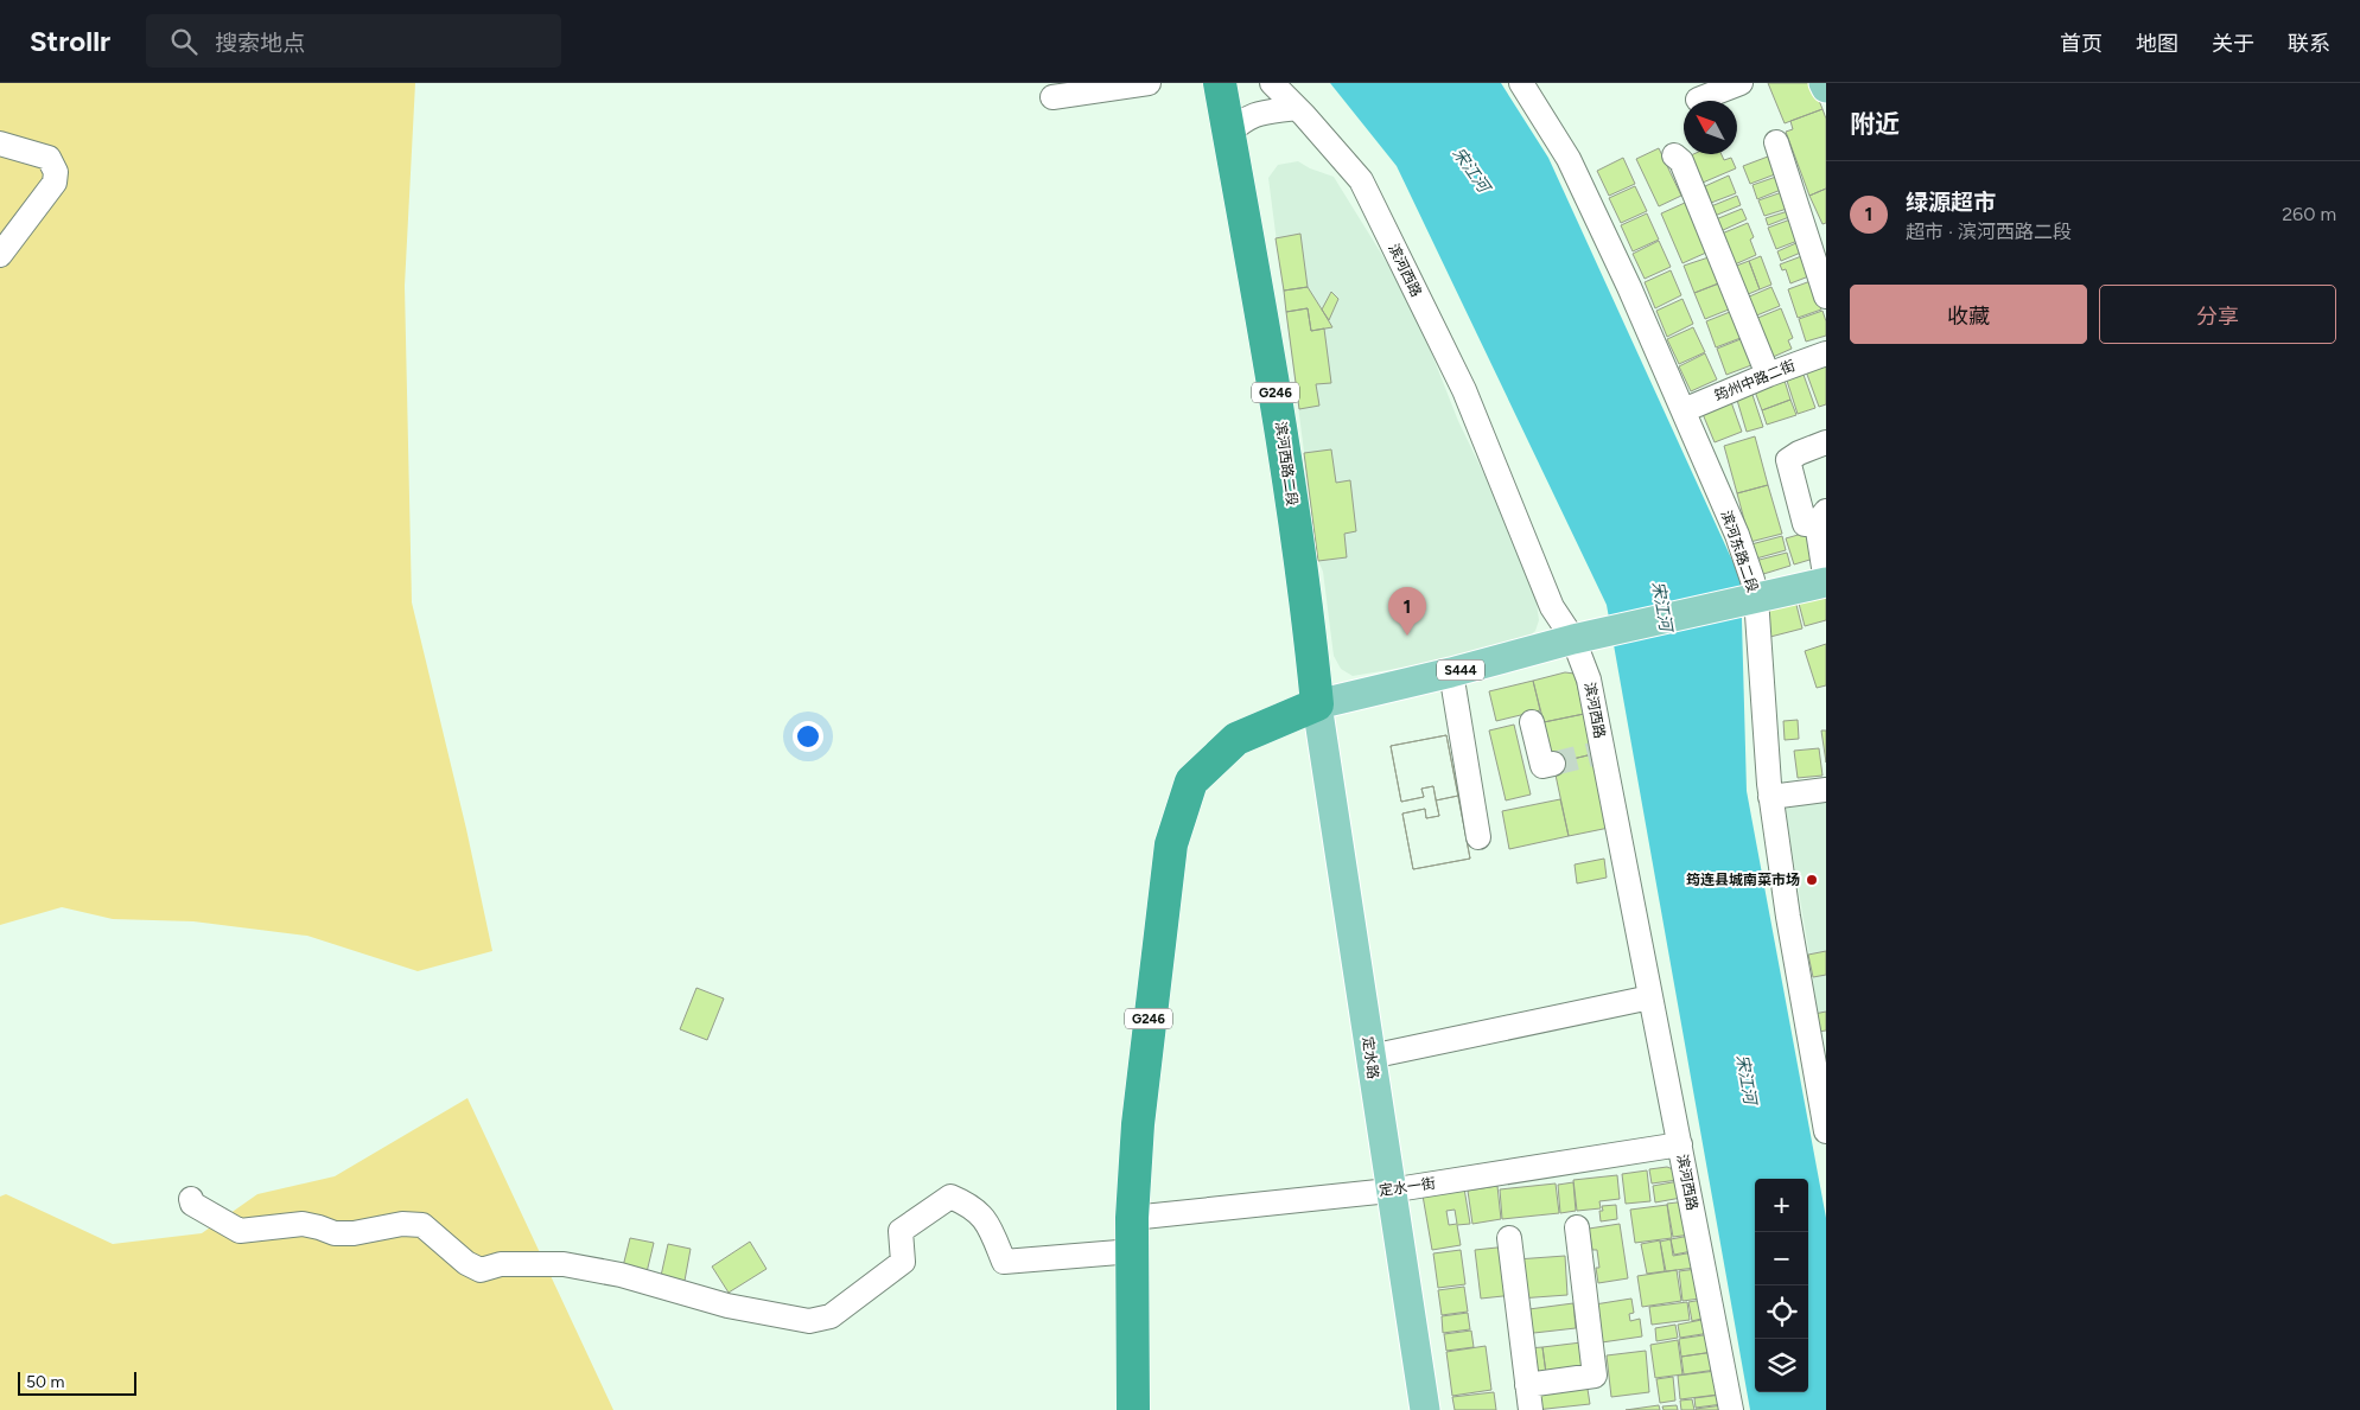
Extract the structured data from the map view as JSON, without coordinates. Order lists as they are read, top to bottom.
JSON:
{
  "streets": {
    "highway": ["G246", "滨河西路二段"],
    "main road": ["S444", "定水路"],
    "street": [
      "滨河西路",
      "筠州中路二街",
      "滨河东路二段",
      "定水一街"
    ]
  },
  "crossings": [
    ["滨河西路", "S444"],
    ["滨河西路", "定水一街"],
    ["筠州中路二街", "滨河东路二段"],
    ["G246", "滨河西路二段"],
    ["G246", "S444"],
    ["G246", "定水路"],
    ["G246", "定水一街"],
    ["滨河西路二段", "S444"],
    ["滨河西路二段", "定水路"],
    ["滨河东路二段", "S444"],
    ["S444", "定水路"],
    ["定水路", "定水一街"]
  ],
  "water": ["宋江河"],
  "places": ["筠连县城南菜市场"],
  "scale_bar": "50 m",
  "north": "top left",
  "page": {
    "header": "Strollr",
    "search": "搜索地点",
    "nav": [
      "首页",
      "地图",
      "关于",
      "联系"
    ],
    "heading": "附近",
    "list": [
      {
        "mark": "1",
        "name": "绿源超市",
        "note": "超市 · 滨河西路二段",
        "value": "260 m"
      }
    ],
    "buttons": ["收藏", "分享"],
    "pins": "1",
    "map_buttons": ["+", "−"],
    "scale": "50 m"
  }
}
